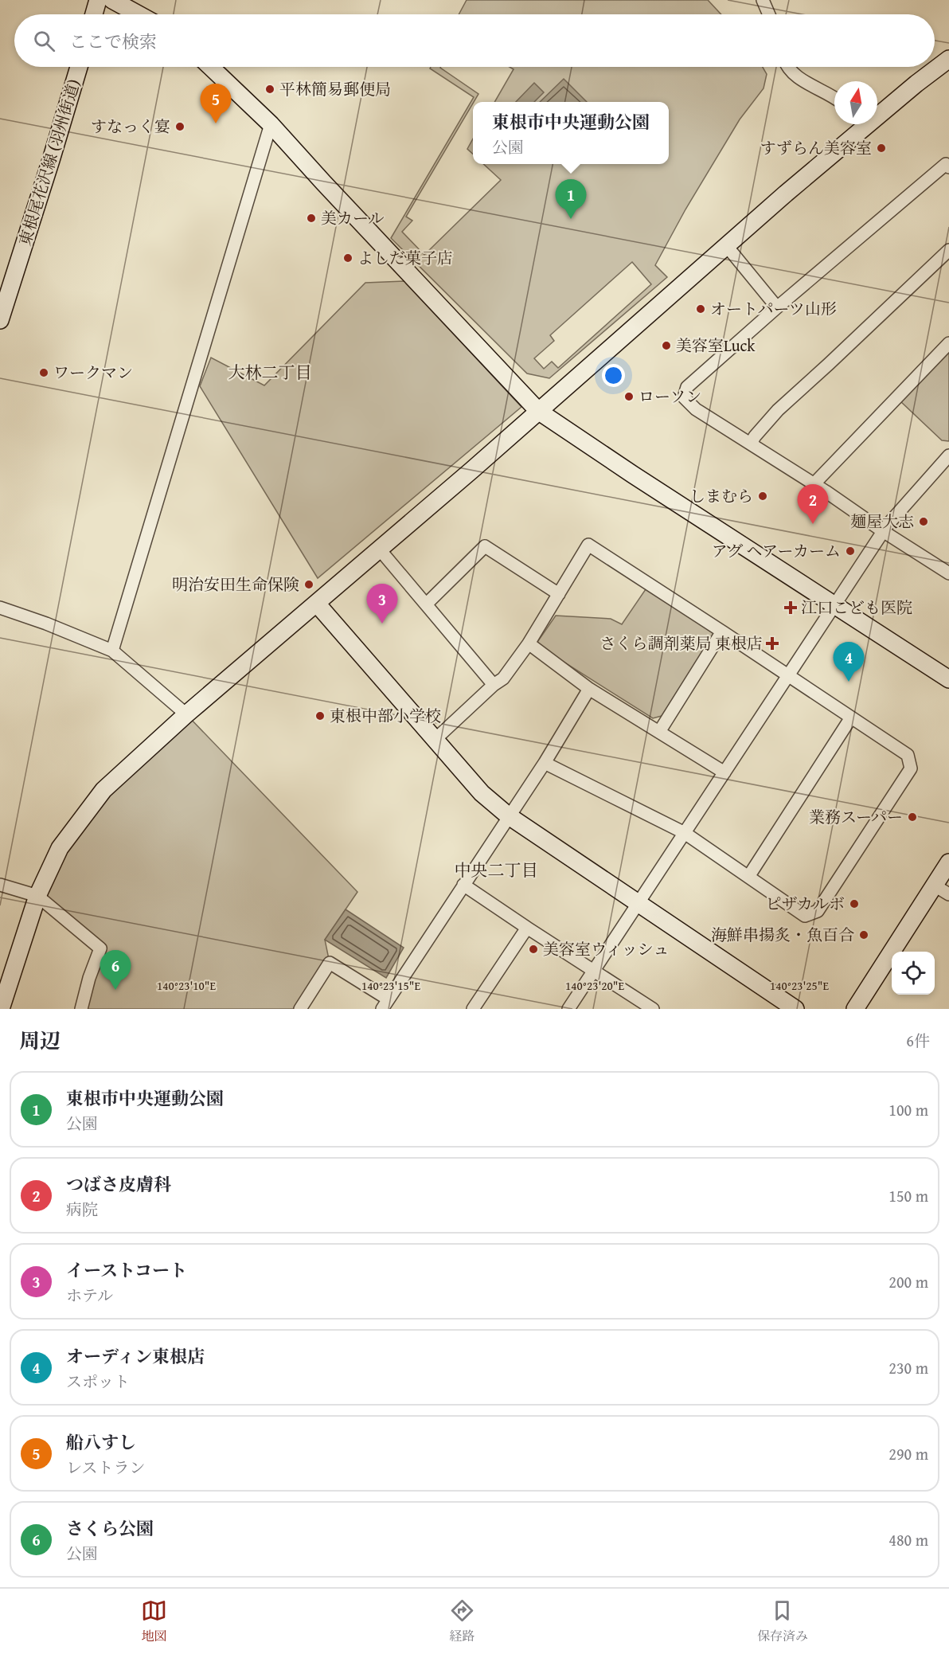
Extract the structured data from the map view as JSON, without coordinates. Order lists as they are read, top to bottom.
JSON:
{
  "streets": {
    "street": ["東根尾花沢線 (羽州街道)"]
  },
  "districts": ["大林二丁目", "中央二丁目"],
  "places": {
    "other": [
      "平林簡易郵便局",
      "すなっく宴",
      "すずらん美容室",
      "美カール",
      "よしだ菓子店",
      "オートパーツ山形",
      "美容室Luck",
      "ワークマン",
      "ローソン",
      "しまむら",
      "麺屋大志",
      "アグ ヘアーカーム",
      "明治安田生命保険",
      "東根中部小学校",
      "業務スーパー",
      "ピザカルボ",
      "海鮮串揚炙・魚百合",
      "美容室ウィッシュ"
    ],
    "health": ["江口こども医院", "さくら調剤薬局 東根店"]
  },
  "north": "top",
  "page": {
    "search": "ここで検索",
    "pins": [
      "5",
      "1",
      "2",
      "3",
      "4",
      "6"
    ],
    "popup": ["東根市中央運動公園", "公園"],
    "heading": ["周辺", "6件"],
    "list": [
      {
        "mark": "1",
        "name": "東根市中央運動公園",
        "note": "公園",
        "value": "100 m"
      },
      {
        "mark": "2",
        "name": "つばさ皮膚科",
        "note": "病院",
        "value": "150 m"
      },
      {
        "mark": "3",
        "name": "イーストコート",
        "note": "ホテル",
        "value": "200 m"
      },
      {
        "mark": "4",
        "name": "オーディン東根店",
        "note": "スポット",
        "value": "230 m"
      },
      {
        "mark": "5",
        "name": "船八すし",
        "note": "レストラン",
        "value": "290 m"
      },
      {
        "mark": "6",
        "name": "さくら公園",
        "note": "公園",
        "value": "480 m"
      }
    ],
    "nav": ["地図", "経路", "保存済み"]
  },
  "coordinates": [
    "140°23'10\"E",
    "140°23'15\"E",
    "140°23'20\"E",
    "140°23'25\"E"
  ]
}
